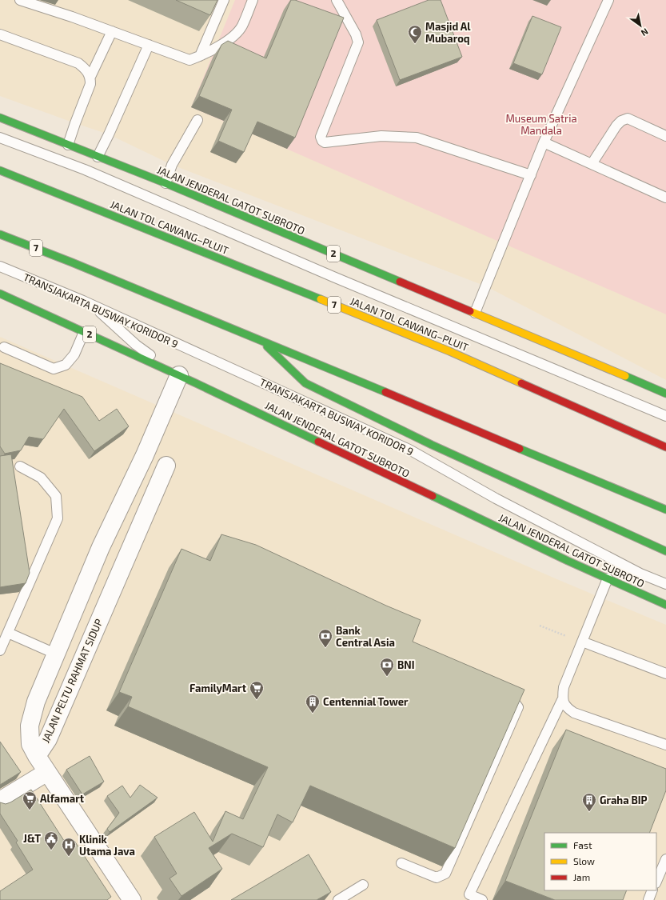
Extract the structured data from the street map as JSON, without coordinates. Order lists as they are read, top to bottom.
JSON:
{
  "streets": {
    "highway": [
      "JALAN JENDERAL GATOT SUBROTO",
      "JALAN TOL CAWANG–PLUIT",
      "7",
      "2"
    ],
    "street": ["JALAN PELTU RAHMAT SIDUP"],
    "lane": ["TRANSJAKARTA BUSWAY KORIDOR 9"]
  },
  "crossings": [
    ["JALAN JENDERAL GATOT SUBROTO", "JALAN PELTU RAHMAT SIDUP"]
  ],
  "parks": ["Museum Satria Mandala"],
  "places": {
    "mosque": ["Masjid Al Mubaroq"],
    "bank": ["Bank Central Asia", "BNI"],
    "supermarket": ["FamilyMart", "Alfamart"],
    "building": ["Centennial Tower", "Graha BIP"],
    "public building": ["J&T"],
    "hospital": ["Klinik Utama Java"]
  },
  "legend": ["Fast", "Slow", "Jam"],
  "north": "bottom right"
}
